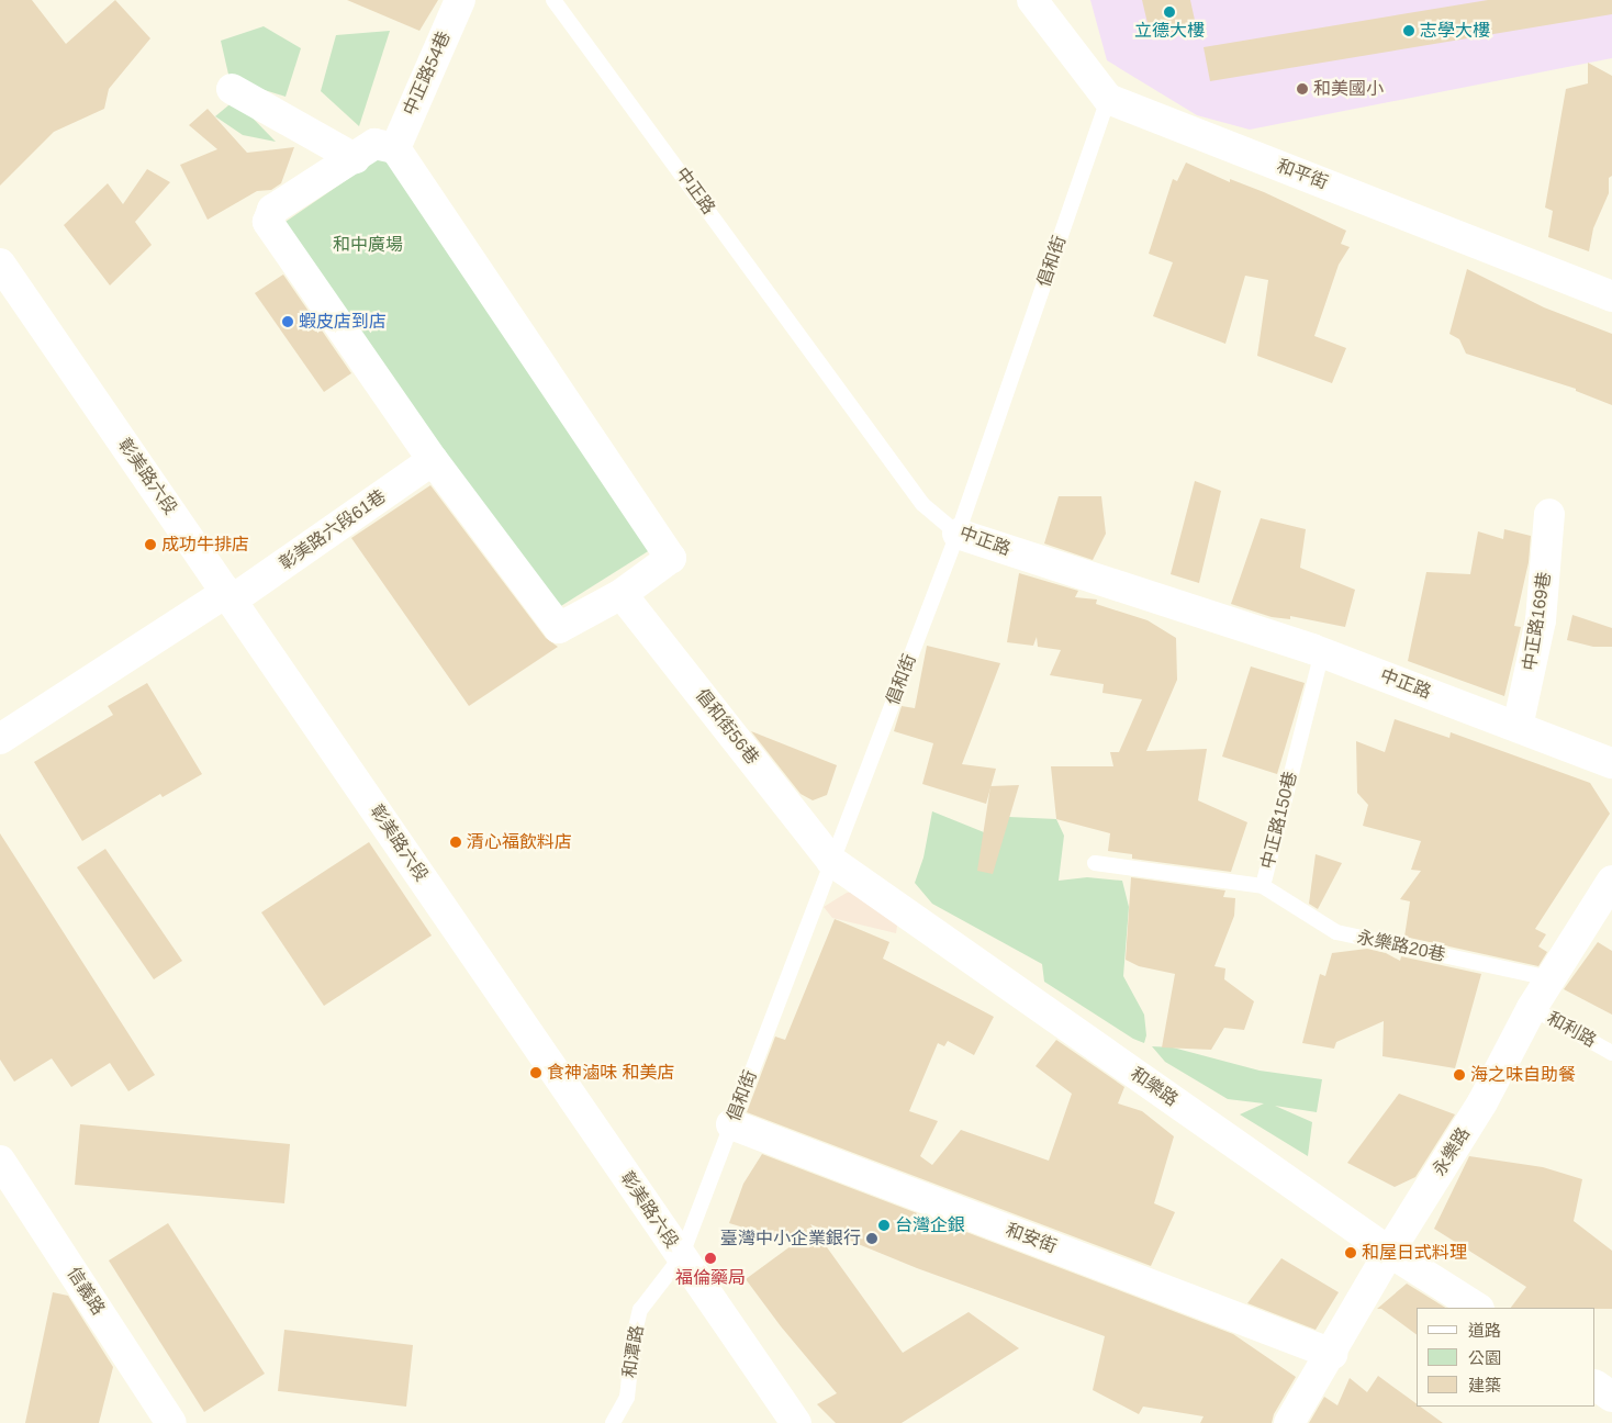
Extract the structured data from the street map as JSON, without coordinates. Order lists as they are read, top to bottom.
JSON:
{
  "streets": {
    "street": [
      "中正路54巷",
      "和平街",
      "中正路",
      "彰美路六段",
      "彰美路六段61巷",
      "中正路169巷",
      "倡和街56巷",
      "和樂路",
      "永樂路",
      "和安街",
      "信義路"
    ],
    "lane": [
      "倡和街",
      "中正路150巷",
      "永樂路20巷",
      "和利路",
      "和潭路"
    ]
  },
  "crossings": [
    ["和平街", "倡和街"],
    ["中正路", "倡和街"],
    ["中正路", "中正路169巷"],
    ["中正路", "中正路150巷"],
    ["倡和街", "彰美路六段"],
    ["倡和街", "倡和街56巷"],
    ["倡和街", "和樂路"],
    ["倡和街", "和安街"],
    ["倡和街", "和潭路"],
    ["彰美路六段", "彰美路六段61巷"],
    ["彰美路六段", "和潭路"],
    ["倡和街56巷", "和樂路"],
    ["中正路150巷", "永樂路20巷"],
    ["永樂路20巷", "永樂路"],
    ["和利路", "永樂路"],
    ["和樂路", "永樂路"],
    ["永樂路", "和安街"]
  ],
  "parks": ["和中廣場"],
  "places": [
    "立德大樓",
    "志學大樓",
    "和美國小",
    "蝦皮店到店",
    "成功牛排店",
    "清心福飲料店",
    "食神滷味 和美店",
    "海之味自助餐",
    "台灣企銀",
    "臺灣中小企業銀行",
    "和屋日式料理",
    "福倫藥局"
  ],
  "legend": ["道路", "公園", "建築"]
}
